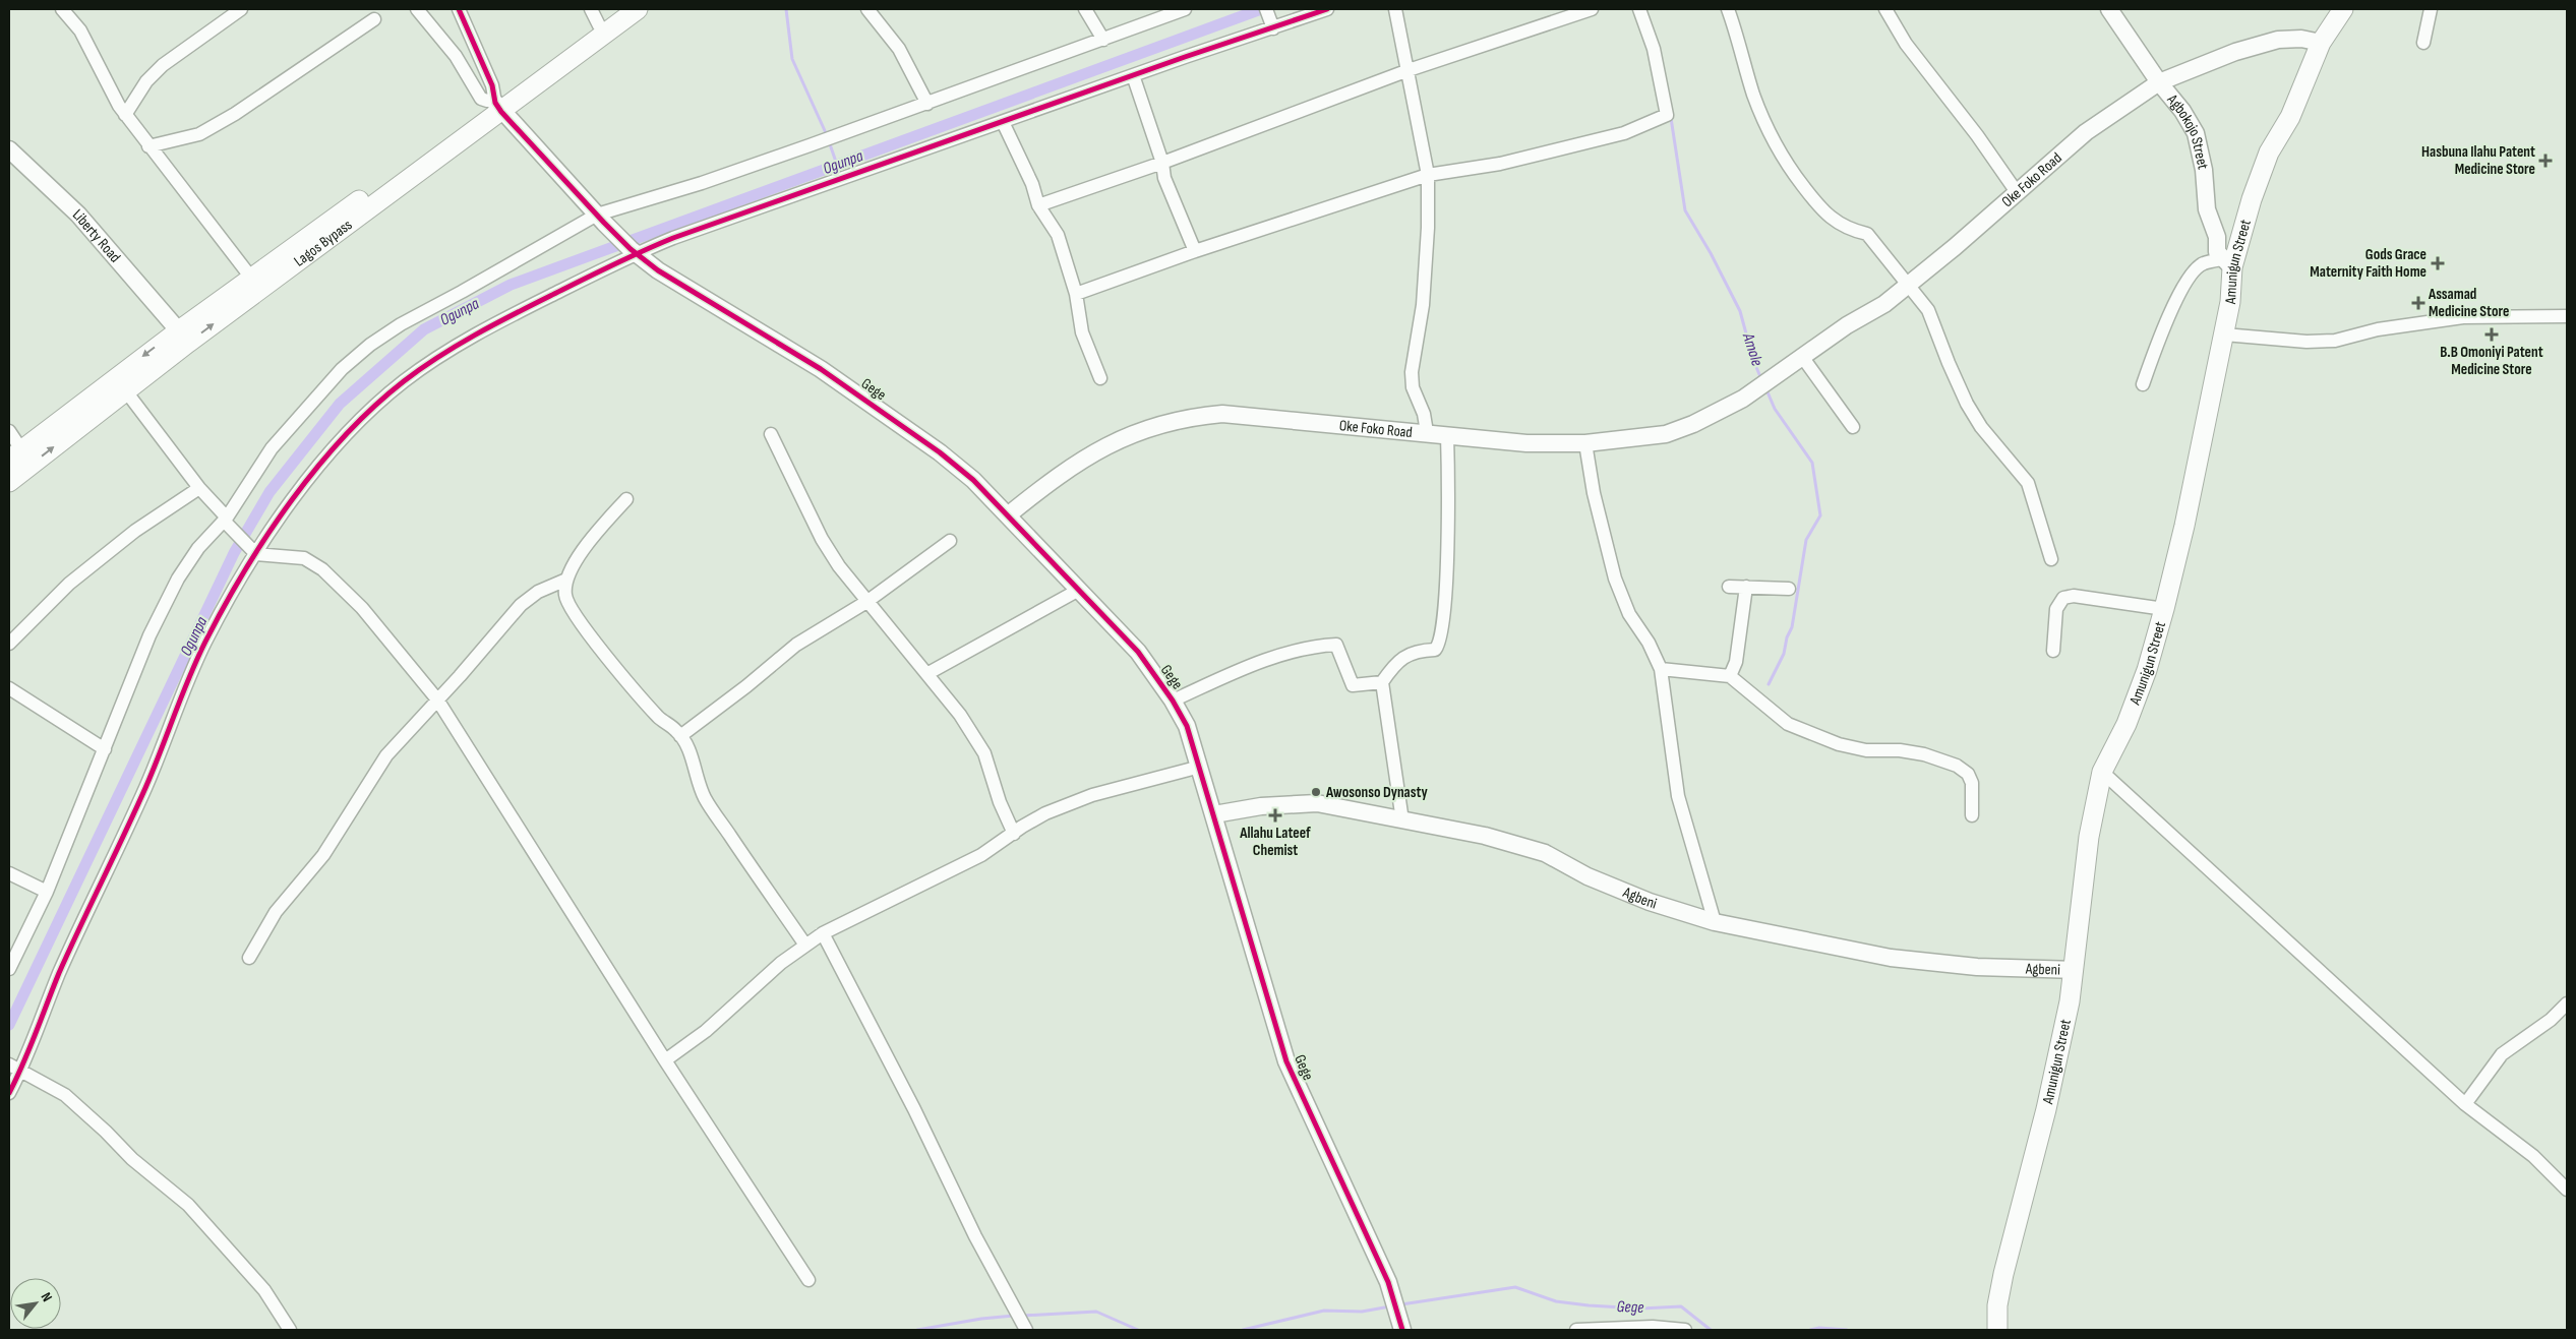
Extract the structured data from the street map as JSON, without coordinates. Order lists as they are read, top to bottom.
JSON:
{
  "streets": {
    "main road": ["Lagos Bypass", "Amunigun Street"],
    "street": [
      "Agbokojo Street",
      "Oke Foko Road",
      "Liberty Road",
      "Gege",
      "Agbeni"
    ]
  },
  "crossings": [
    ["Agbokojo Street", "Oke Foko Road"],
    ["Agbokojo Street", "Amunigun Street"],
    ["Oke Foko Road", "Amunigun Street"],
    ["Oke Foko Road", "Gege"],
    ["Liberty Road", "Lagos Bypass"],
    ["Lagos Bypass", "Gege"],
    ["Amunigun Street", "Agbeni"],
    ["Gege", "Agbeni"]
  ],
  "water": ["Ogunpa", "Amole", "Gege"],
  "places": {
    "health": [
      "Hasbuna Ilahu Patent Medicine Store",
      "Gods Grace Maternity Faith Home",
      "Assamad Medicine Store",
      "B.B Omoniyi Patent Medicine Store",
      "Allahu Lateef Chemist"
    ],
    "other": ["Awosonso Dynasty"]
  },
  "north": "top right"
}
